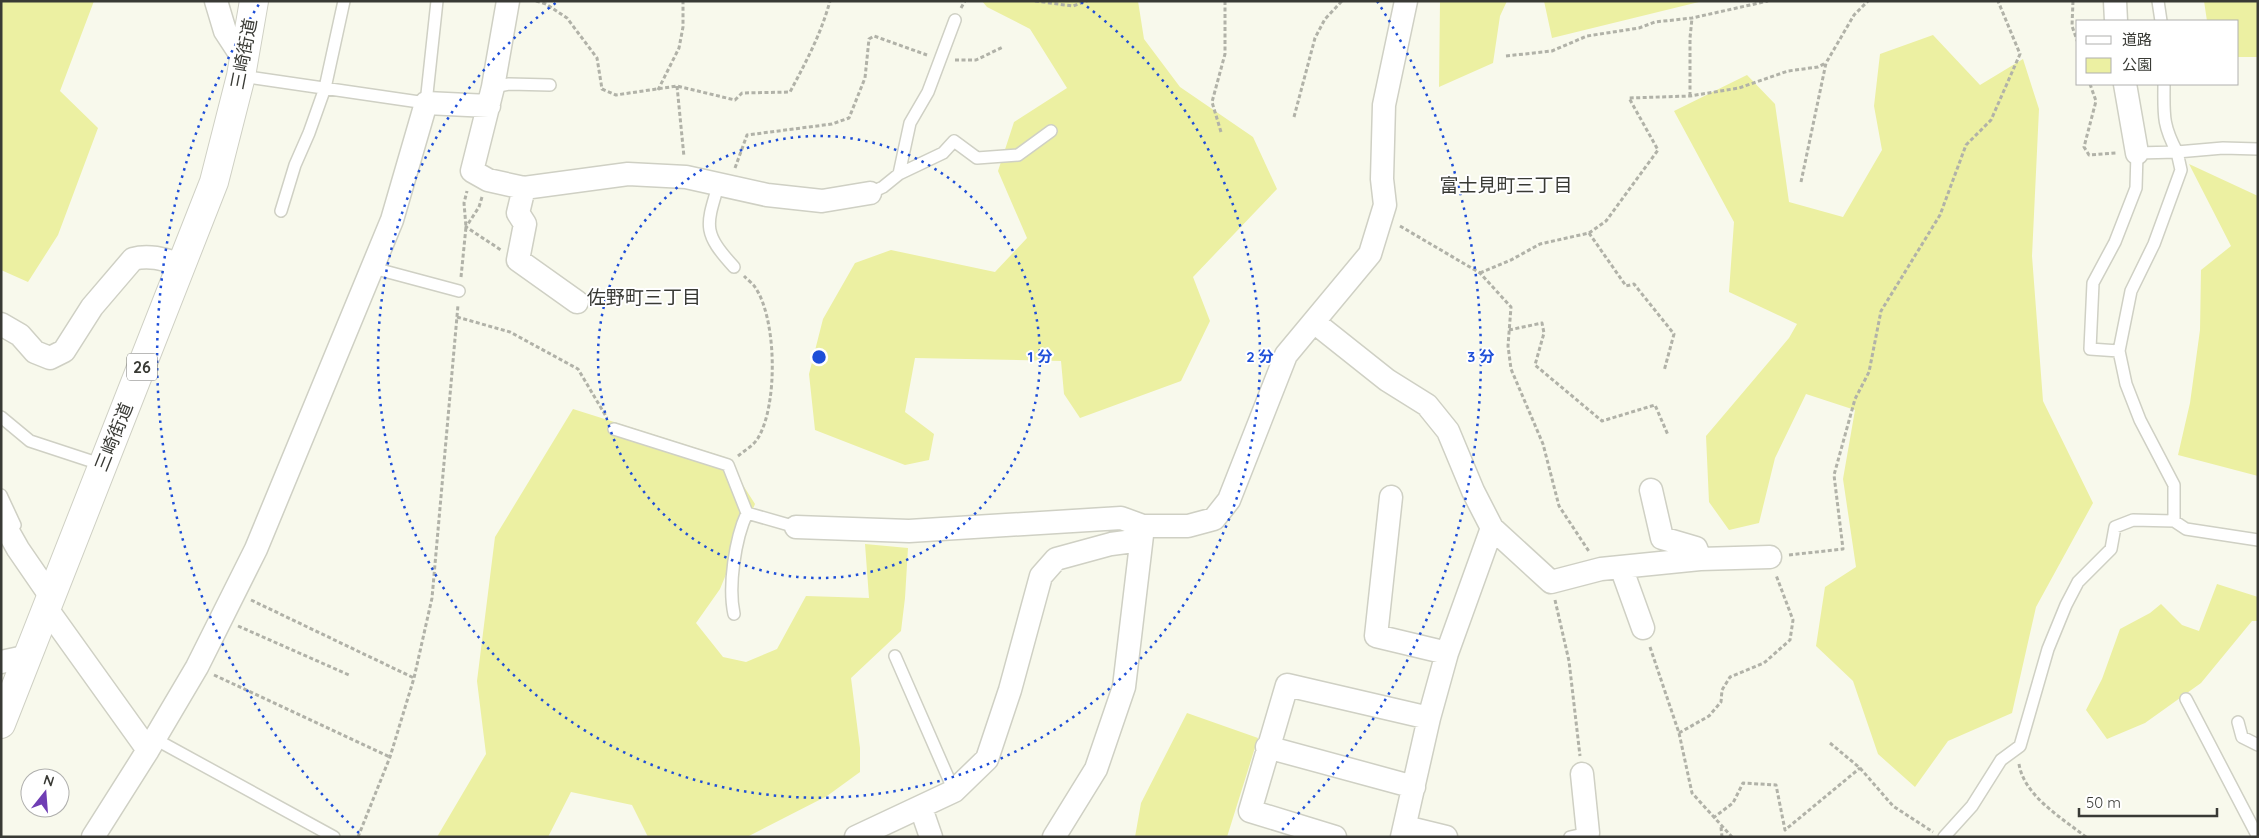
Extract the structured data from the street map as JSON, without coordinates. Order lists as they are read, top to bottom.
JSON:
{
  "streets": {
    "main road": ["三崎街道", "26"]
  },
  "districts": ["富士見町三丁目", "佐野町三丁目"],
  "legend": ["道路", "公園"],
  "scale_bar": "50 m",
  "north": "top",
  "rings": ["1 分", "2 分", "3 分"]
}
